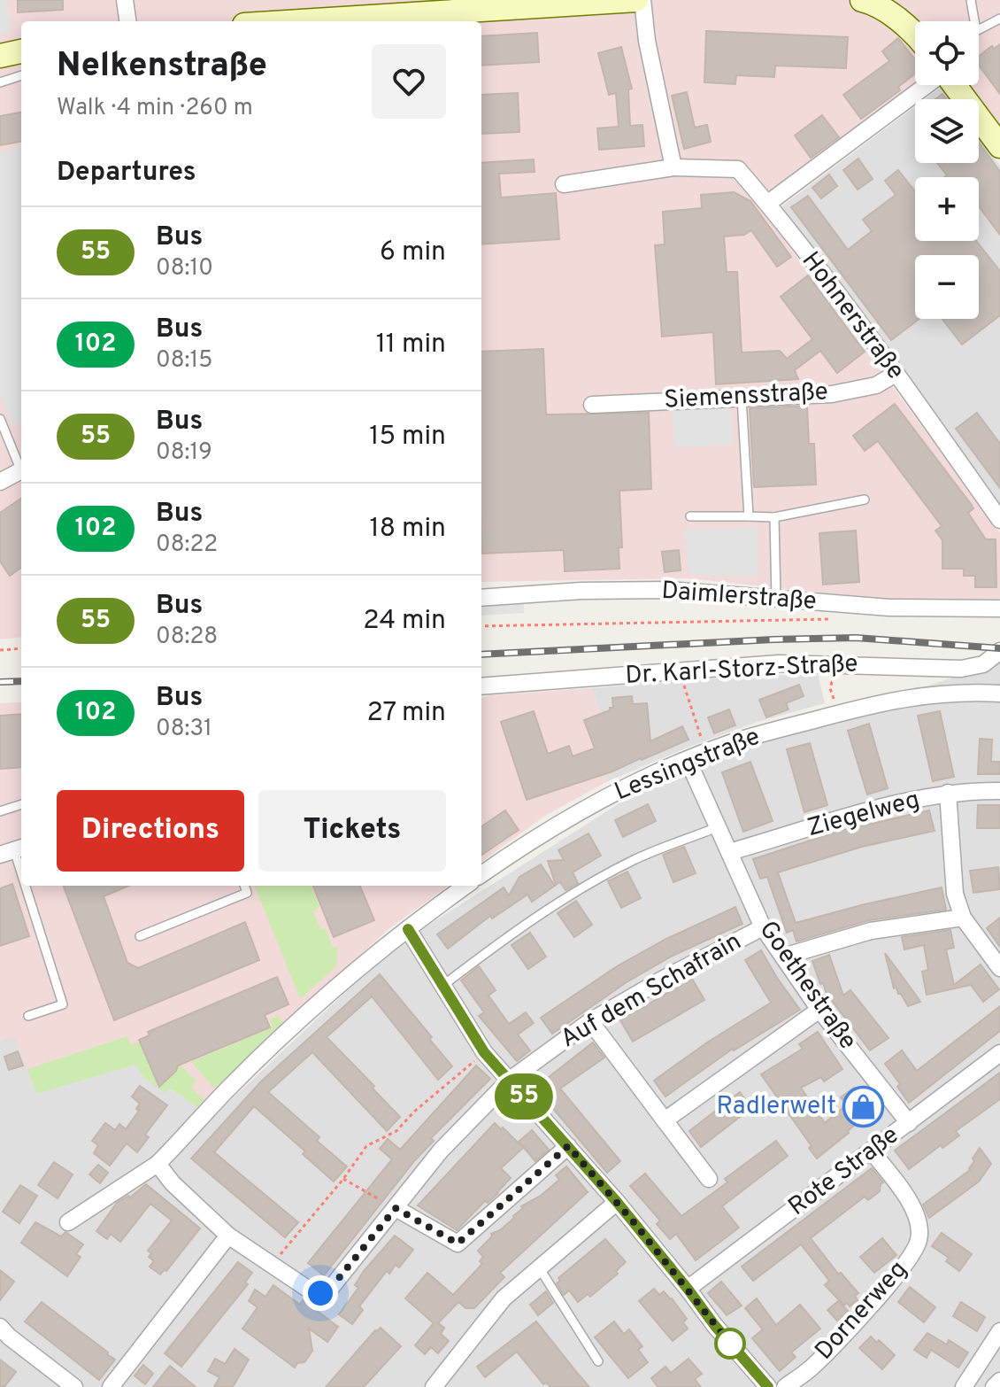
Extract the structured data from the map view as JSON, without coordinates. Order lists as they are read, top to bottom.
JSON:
{
  "streets": {
    "street": [
      "Hohnerstraße",
      "Siemensstraße",
      "Daimlerstraße",
      "Dr. Karl-Storz-Straße",
      "Lessingstraße",
      "Ziegelweg",
      "Goethestraße",
      "Auf dem Schafrain",
      "Rote Straße",
      "Dornerweg"
    ]
  },
  "crossings": [
    ["Hohnerstraße", "Siemensstraße"],
    ["Lessingstraße", "Goethestraße"],
    ["Ziegelweg", "Goethestraße"],
    ["Goethestraße", "Auf dem Schafrain"],
    ["Goethestraße", "Rote Straße"],
    ["Rote Straße", "Dornerweg"]
  ],
  "places": {
    "shop": ["Radlerwelt"]
  },
  "lines": ["bus line 55"],
  "page": {
    "on_map": "55",
    "map_buttons": ["+", "−"],
    "heading": [
      ["Nelkenstraße", "Walk · 4 min · 260 m"],
      "Departures"
    ],
    "list": [
      {
        "mark": "55",
        "name": "Bus",
        "note": "08:10",
        "value": "6 min"
      },
      {
        "mark": "102",
        "name": "Bus",
        "note": "08:15",
        "value": "11 min"
      },
      {
        "mark": "55",
        "name": "Bus",
        "note": "08:19",
        "value": "15 min"
      },
      {
        "mark": "102",
        "name": "Bus",
        "note": "08:22",
        "value": "18 min"
      },
      {
        "mark": "55",
        "name": "Bus",
        "note": "08:28",
        "value": "24 min"
      },
      {
        "mark": "102",
        "name": "Bus",
        "note": "08:31",
        "value": "27 min"
      }
    ],
    "buttons": ["Directions", "Tickets"]
  }
}
